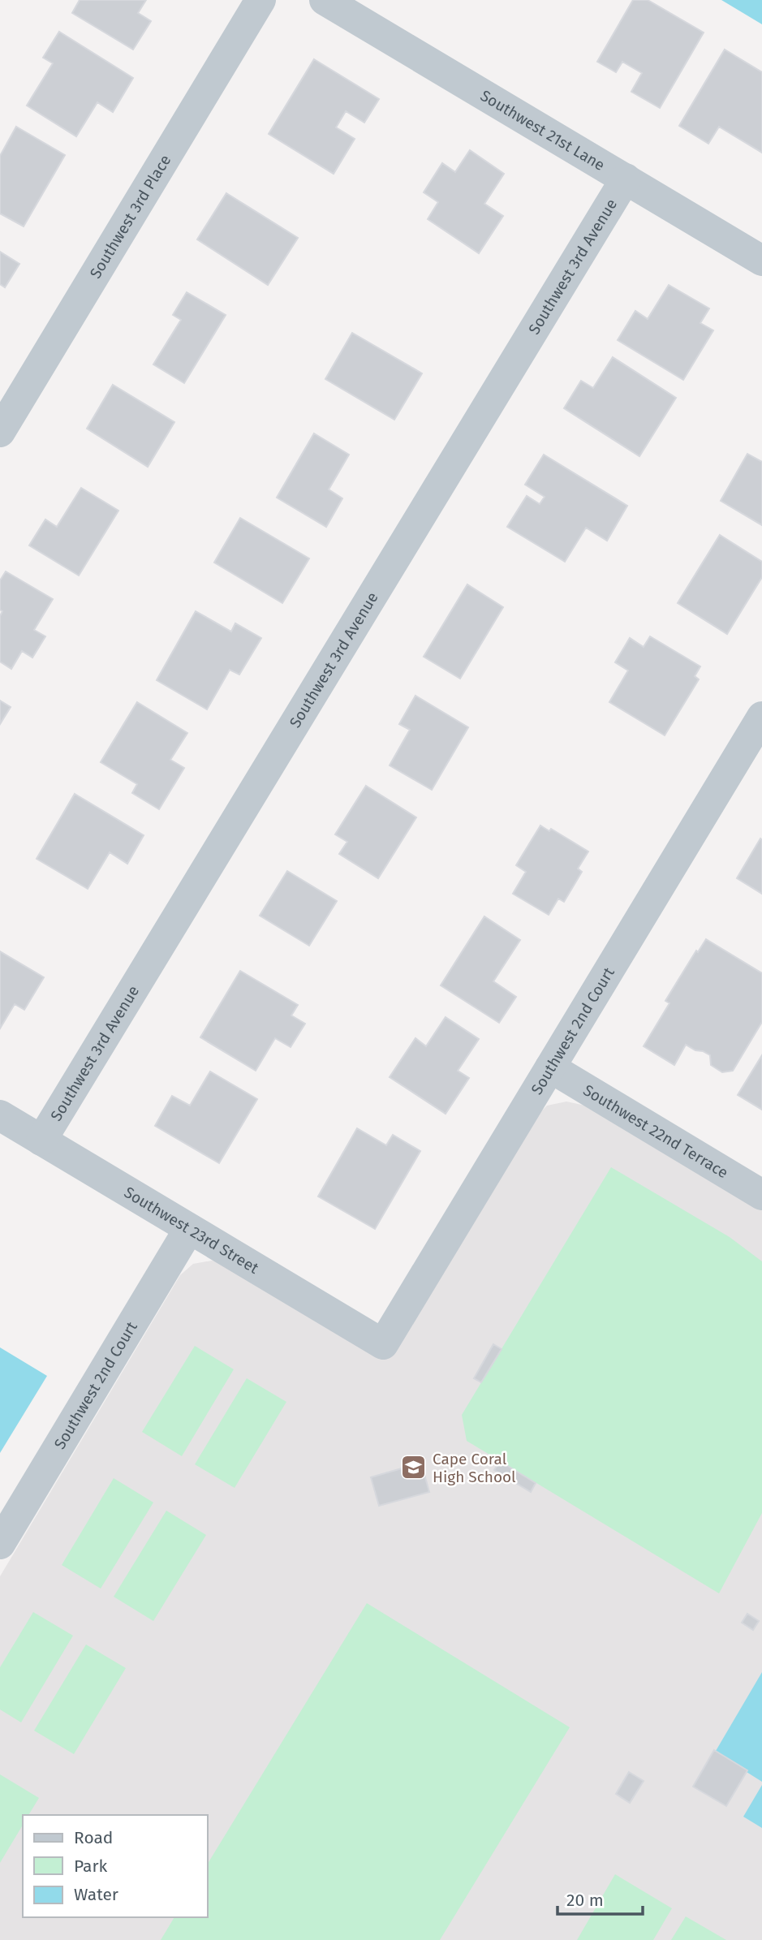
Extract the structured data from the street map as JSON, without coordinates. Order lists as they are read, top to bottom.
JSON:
{
  "streets": {
    "street": [
      "Southwest 21st Lane",
      "Southwest 3rd Place",
      "Southwest 3rd Avenue",
      "Southwest 2nd Court",
      "Southwest 22nd Terrace",
      "Southwest 23rd Street"
    ]
  },
  "crossings": [
    ["Southwest 21st Lane", "Southwest 3rd Avenue"],
    ["Southwest 3rd Avenue", "Southwest 23rd Street"],
    ["Southwest 2nd Court", "Southwest 22nd Terrace"],
    ["Southwest 2nd Court", "Southwest 23rd Street"]
  ],
  "places": {
    "school or university": ["Cape Coral High School"]
  },
  "legend": ["Road", "Park", "Water"],
  "scale_bar": "20 m"
}
